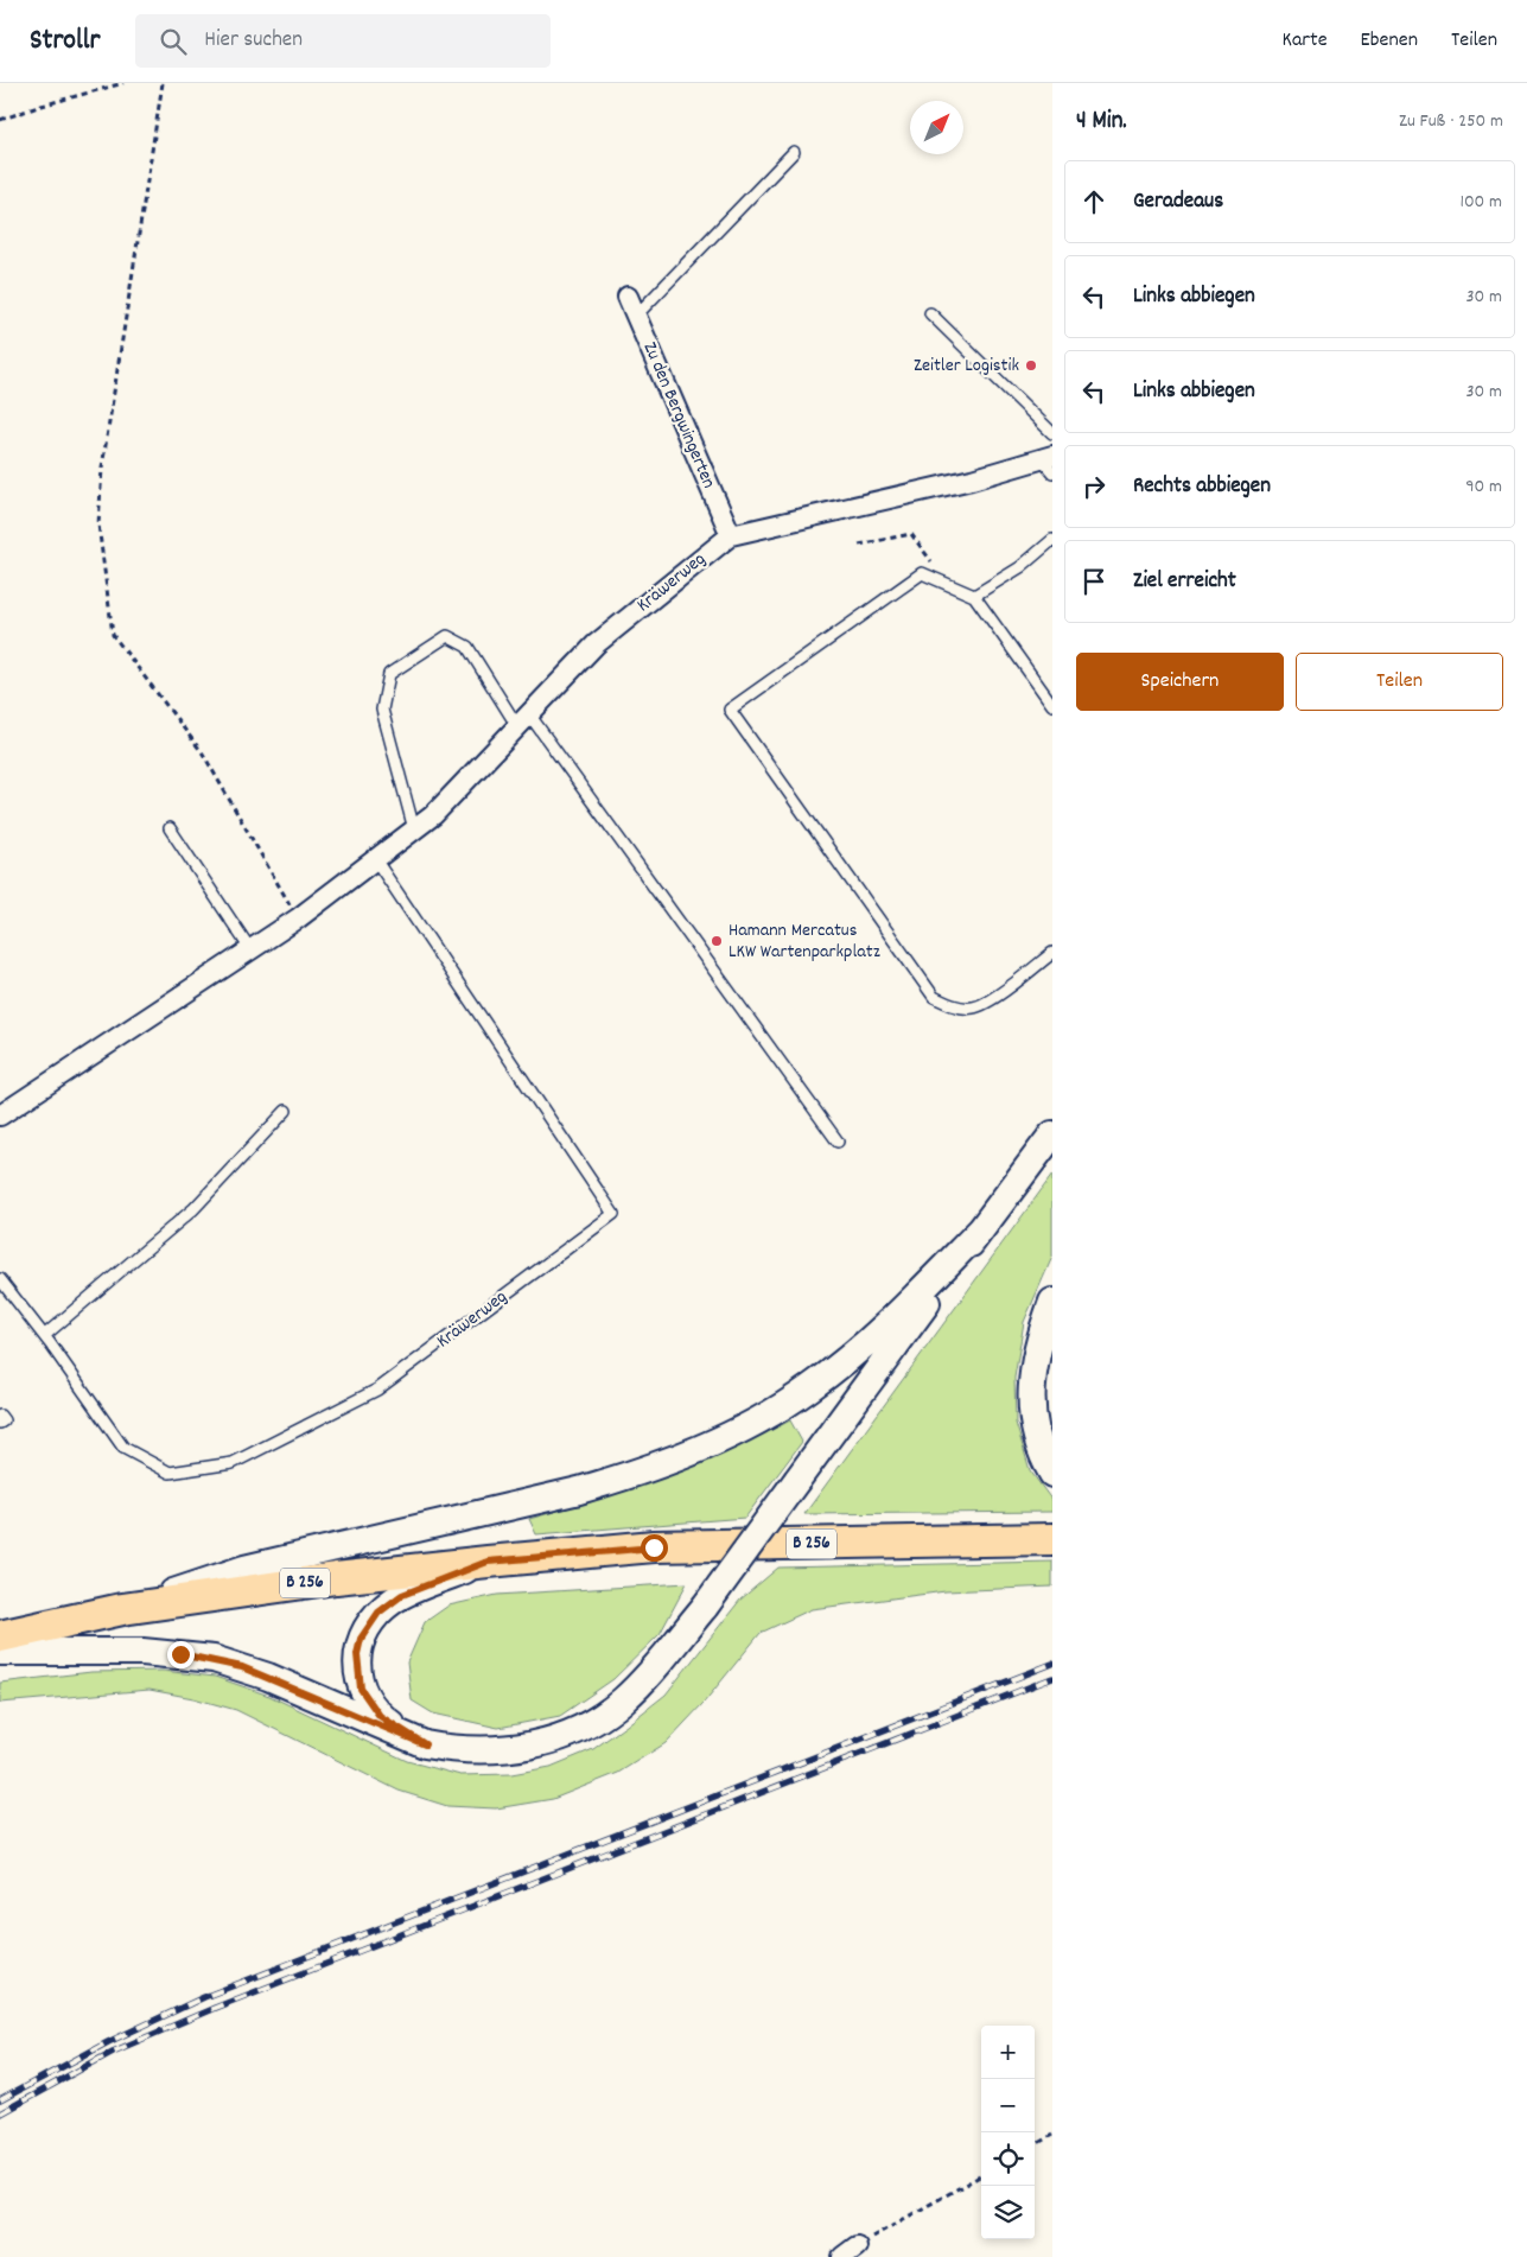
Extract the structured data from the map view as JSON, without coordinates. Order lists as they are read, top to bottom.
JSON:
{
  "streets": {
    "main road": ["B 256"],
    "street": ["Zu den Bergwingerten", "Kräwerweg"]
  },
  "crossings": [
    ["Zu den Bergwingerten", "Kräwerweg"]
  ],
  "places": ["Zeitler Logistik", "Hamann Mercatus LKW Wartenparkplatz"],
  "north": "top right",
  "page": {
    "header": "Strollr",
    "search": "Hier suchen",
    "nav": ["Karte", "Ebenen", "Teilen"],
    "heading": ["4 Min.", "Zu Fuß · 250 m"],
    "list": [
      ["Geradeaus", "100 m"],
      ["Links abbiegen", "30 m"],
      ["Links abbiegen", "30 m"],
      ["Rechts abbiegen", "90 m"],
      "Ziel erreicht"
    ],
    "buttons": ["Speichern", "Teilen"],
    "map_buttons": ["+", "−"]
  }
}
